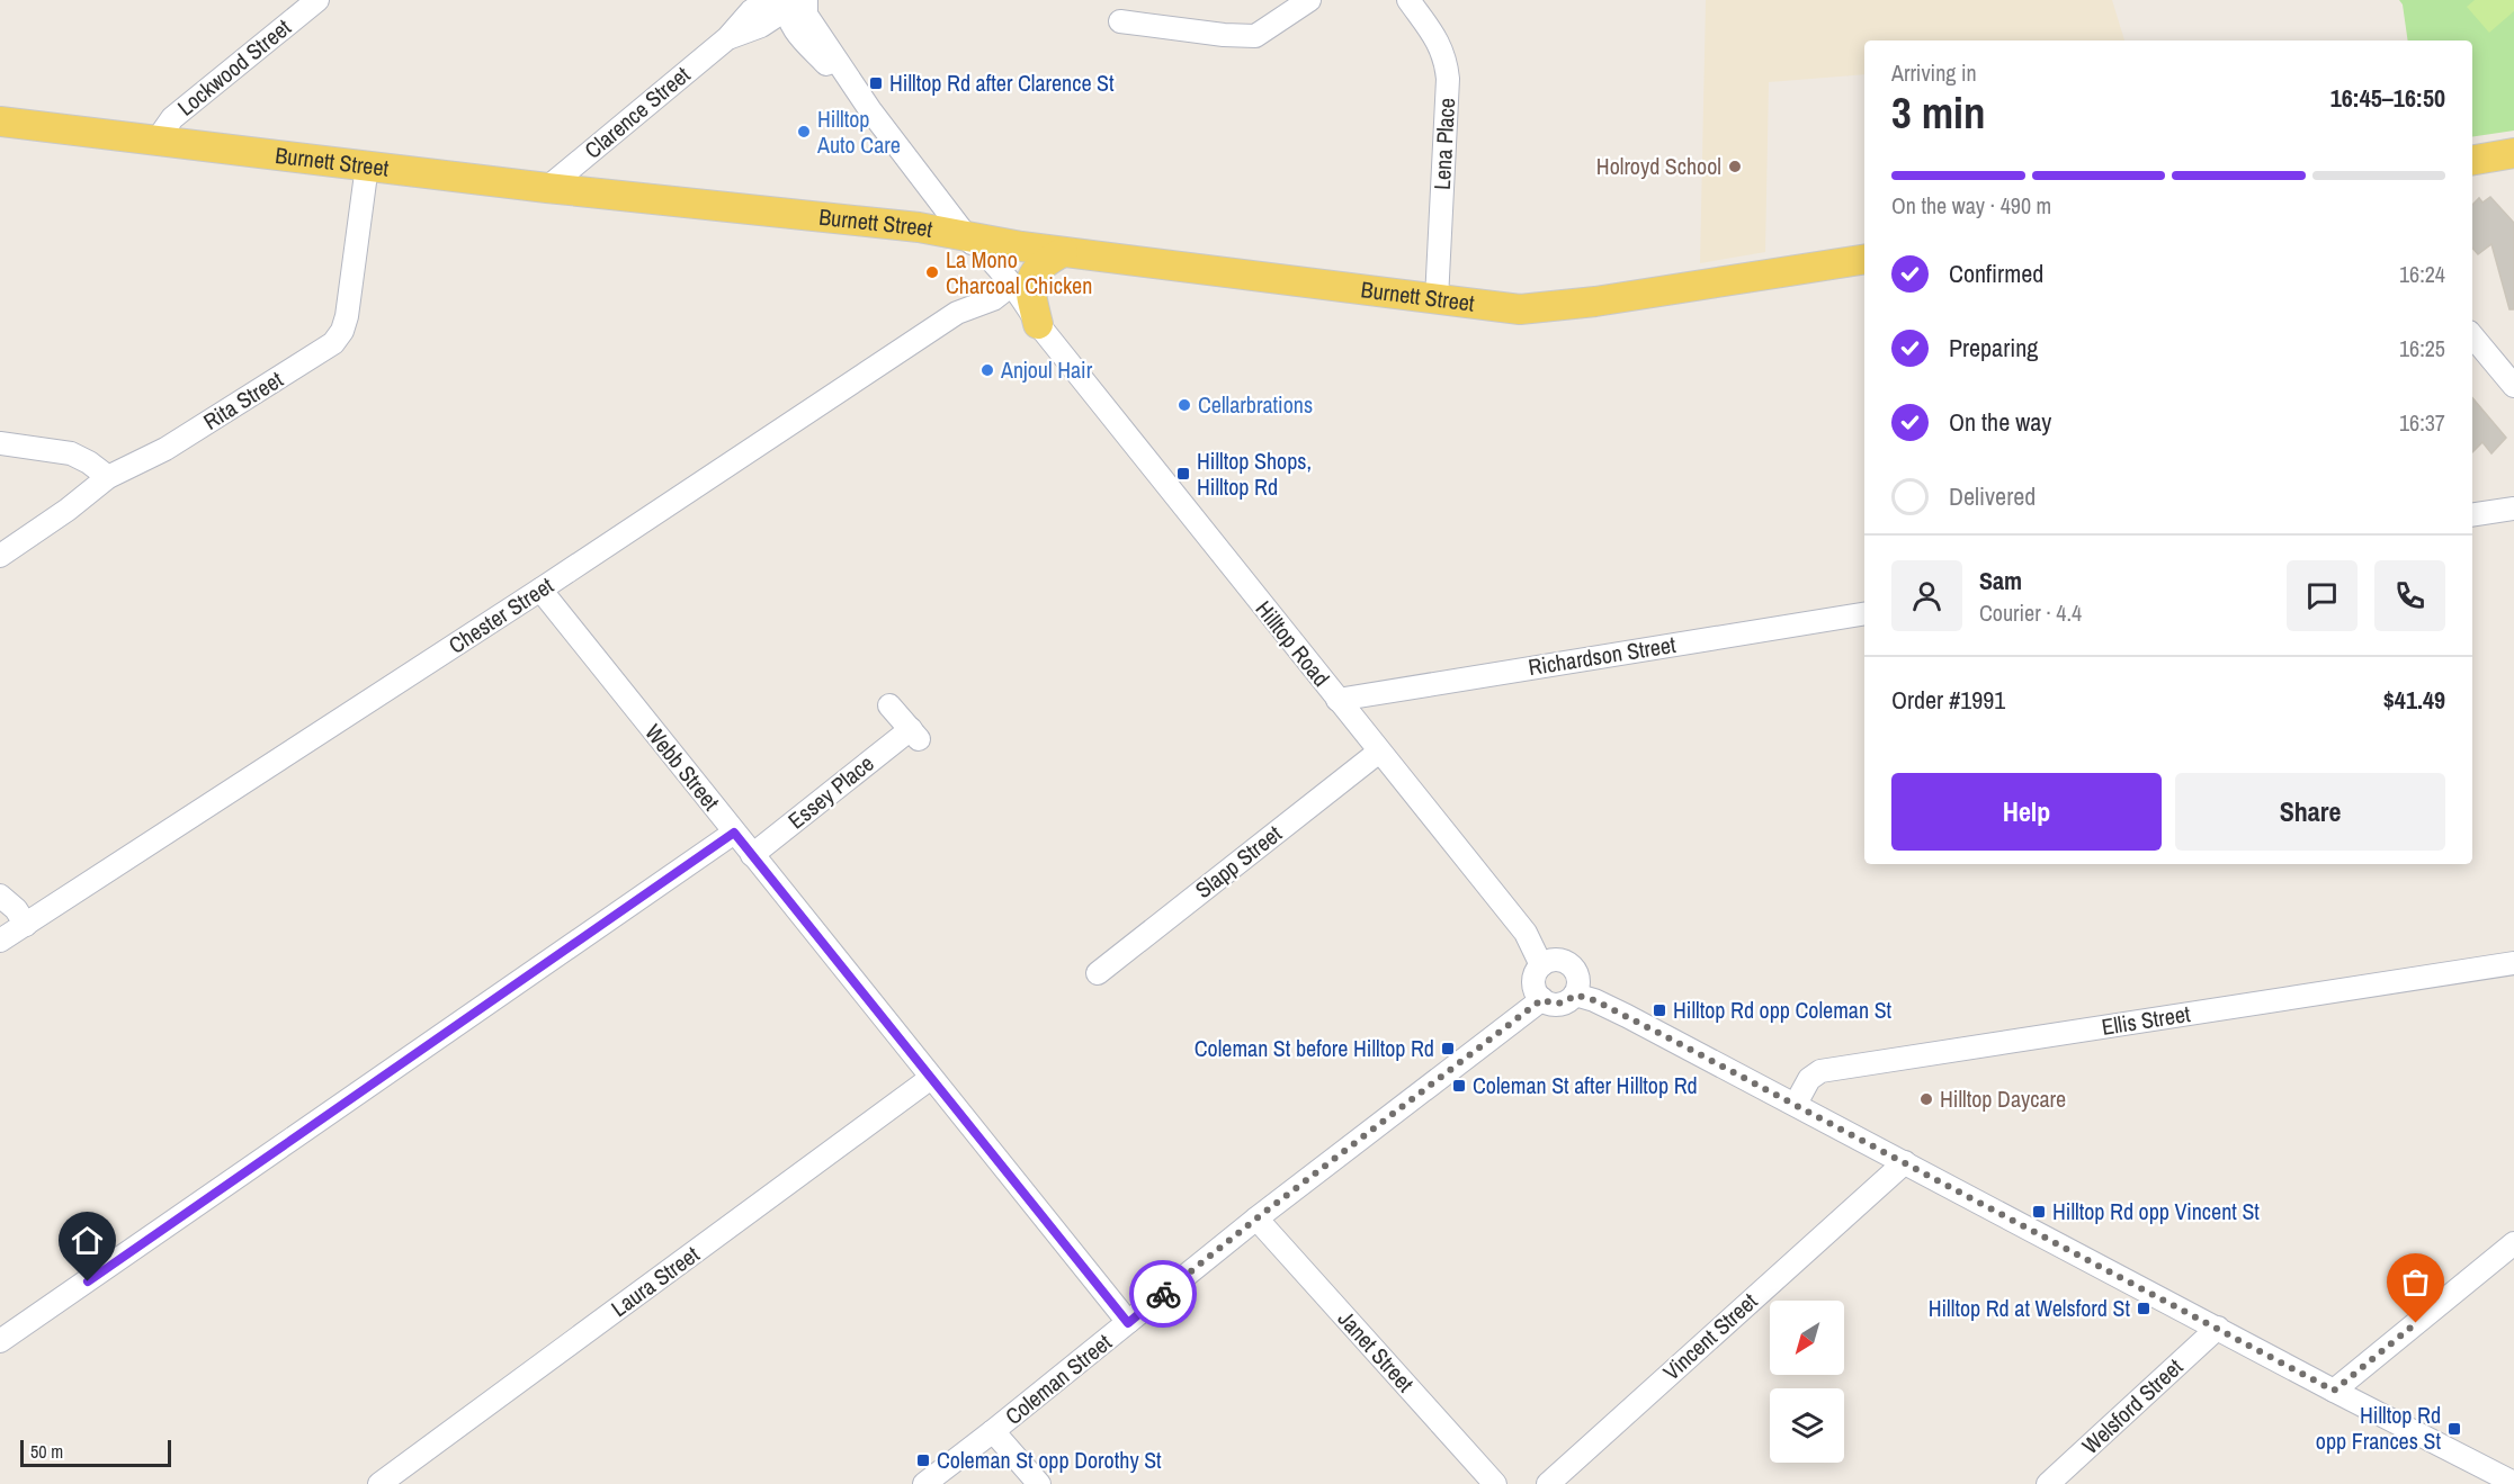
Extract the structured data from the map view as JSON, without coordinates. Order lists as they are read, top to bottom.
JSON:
{
  "streets": {
    "main road": ["Burnett Street"],
    "street": [
      "Lockwood Street",
      "Clarence Street",
      "Lena Place",
      "Rita Street",
      "Chester Street",
      "Hilltop Road",
      "Richardson Street",
      "Webb Street",
      "Essey Place",
      "Slapp Street",
      "Ellis Street",
      "Laura Street",
      "Vincent Street",
      "Janet Street",
      "Coleman Street",
      "Welsford Street"
    ]
  },
  "crossings": [
    ["Lockwood Street", "Burnett Street"],
    ["Clarence Street", "Burnett Street"],
    ["Clarence Street", "Hilltop Road"],
    ["Lena Place", "Burnett Street"],
    ["Burnett Street", "Rita Street"],
    ["Burnett Street", "Hilltop Road"],
    ["Chester Street", "Hilltop Road"],
    ["Chester Street", "Webb Street"],
    ["Hilltop Road", "Richardson Street"],
    ["Hilltop Road", "Slapp Street"],
    ["Hilltop Road", "Coleman Street"],
    ["Webb Street", "Essey Place"],
    ["Webb Street", "Laura Street"],
    ["Webb Street", "Coleman Street"],
    ["Janet Street", "Coleman Street"]
  ],
  "places": {
    "transit": [
      "Hilltop Rd after Clarence St",
      "Hilltop Shops, Hilltop Rd",
      "Hilltop Rd opp Coleman St",
      "Coleman St before Hilltop Rd",
      "Coleman St after Hilltop Rd",
      "Hilltop Rd opp Vincent St",
      "Hilltop Rd at Welsford St",
      "Hilltop Rd opp Frances St",
      "Coleman St opp Dorothy St"
    ],
    "other": [
      "Hilltop Auto Care",
      "Holroyd School",
      "La Mono Charcoal Chicken",
      "Anjoul Hair",
      "Cellarbrations",
      "Hilltop Daycare"
    ]
  },
  "scale_bar": "50 m",
  "north": "bottom left",
  "page": {
    "heading": ["3 min", "Arriving in", "16:45–16:50"],
    "panel": [
      "Sam",
      "Courier · 4.4",
      "Order #1991",
      "$41.49"
    ],
    "bar": "On the way · 490 m",
    "list": [
      ["Confirmed", "16:24"],
      ["Preparing", "16:25"],
      ["On the way", "16:37"],
      "Delivered"
    ],
    "buttons": ["Help", "Share"],
    "scale": "50 m"
  }
}
